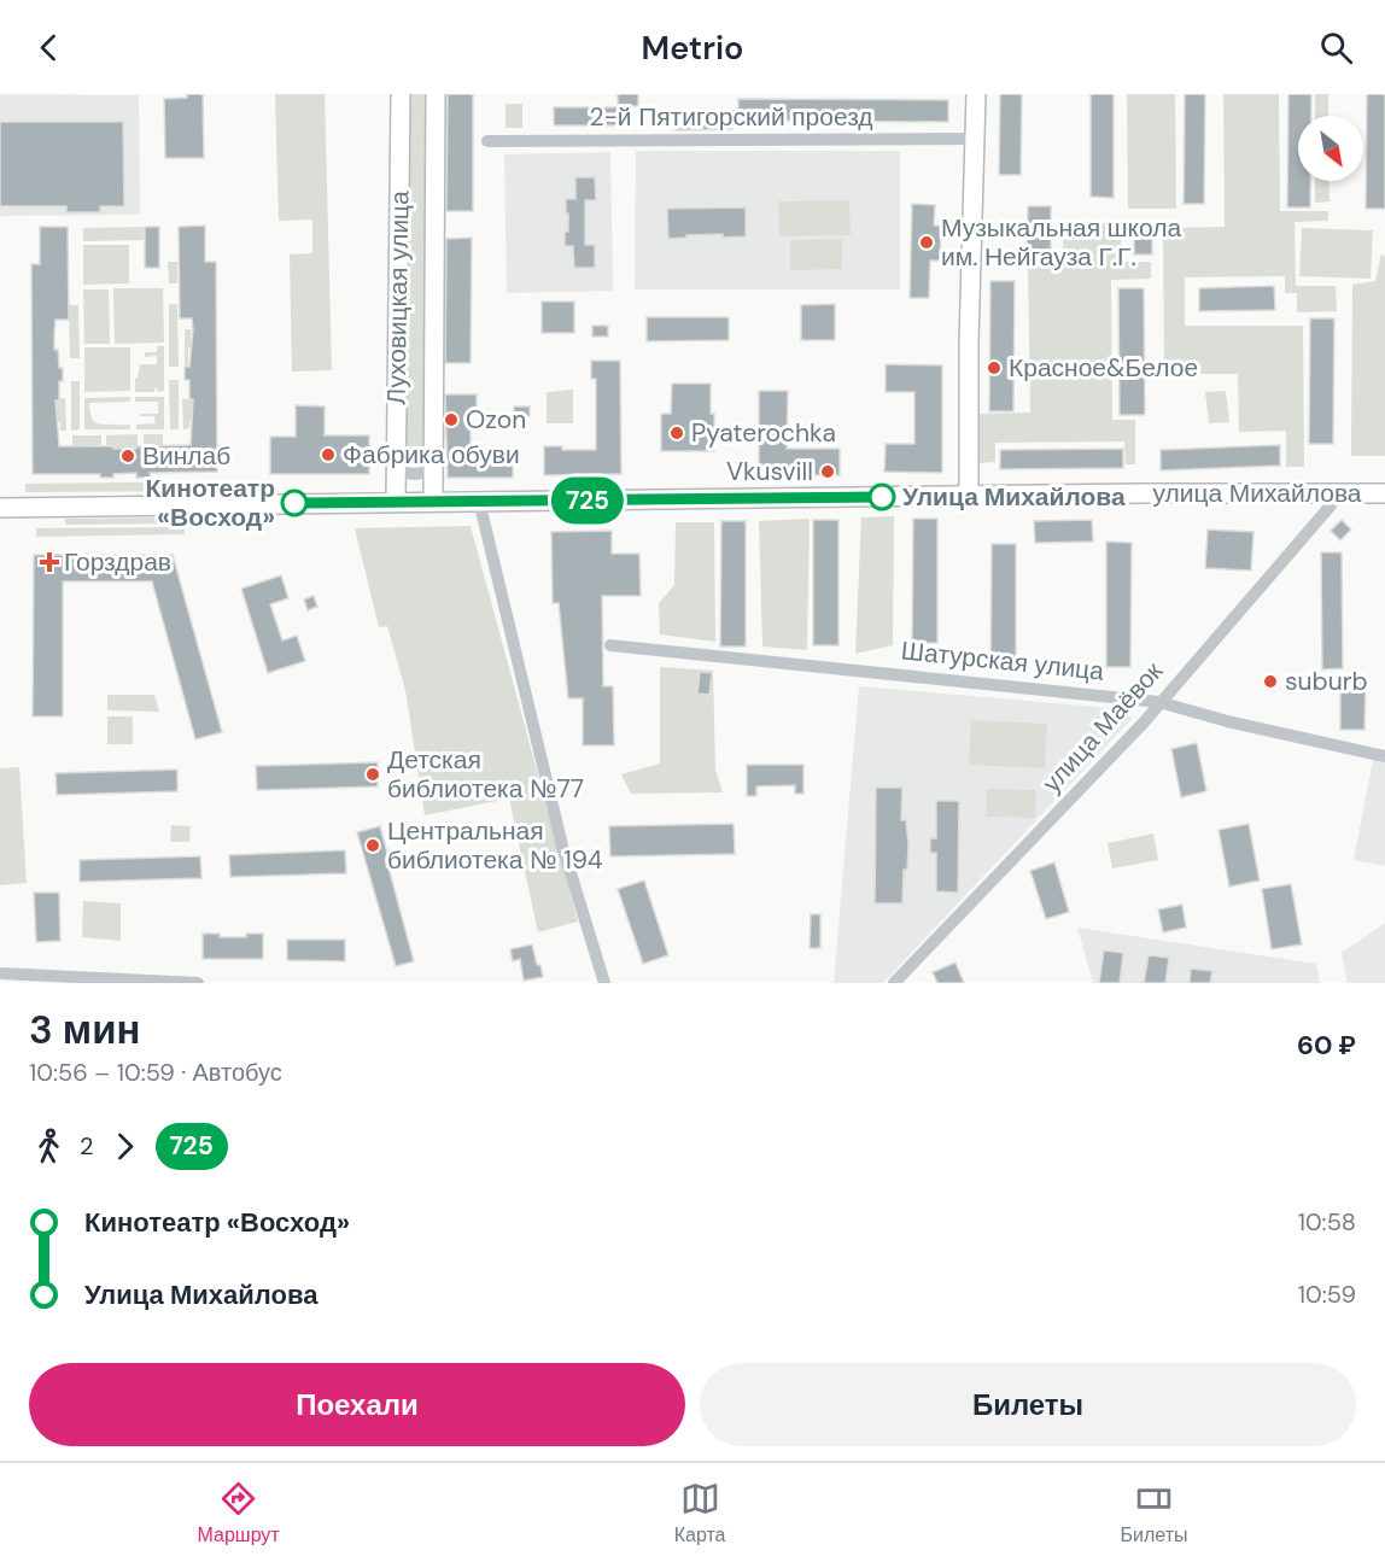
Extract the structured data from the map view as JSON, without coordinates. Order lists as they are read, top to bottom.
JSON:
{
  "streets": {
    "street": [
      "2-й Пятигорский проезд",
      "Луховицкая улица",
      "улица Михайлова",
      "Шатурская улица",
      "улица Маёвок"
    ]
  },
  "crossings": [
    ["Луховицкая улица", "улица Михайлова"],
    ["улица Михайлова", "улица Маёвок"],
    ["Шатурская улица", "улица Маёвок"]
  ],
  "places": {
    "other": [
      "Музыкальная школа им. Нейгауза Г.Г.",
      "Красное&Белое",
      "Ozon",
      "Pyaterochka",
      "Фабрика обуви",
      "Винлаб",
      "Vkusvill",
      "Улица Михайлова",
      "Кинотеатр «Восход»",
      "suburb",
      "Детская библиотека №77",
      "Центральная библиотека № 194"
    ],
    "health": ["Горздрав"]
  },
  "lines": ["bus line 725"],
  "north": "bottom right",
  "page": {
    "header": "Metrio",
    "on_map": "725",
    "heading": ["3 мин", "10:56 – 10:59 · Автобус", "60 ₽"],
    "legs": ["2", "725"],
    "list": [
      {
        "name": "Кинотеатр «Восход»",
        "value": "10:58"
      },
      {
        "name": "Улица Михайлова",
        "value": "10:59"
      }
    ],
    "buttons": ["Поехали", "Билеты"],
    "tabs": ["Маршрут", "Карта", "Билеты"]
  }
}
